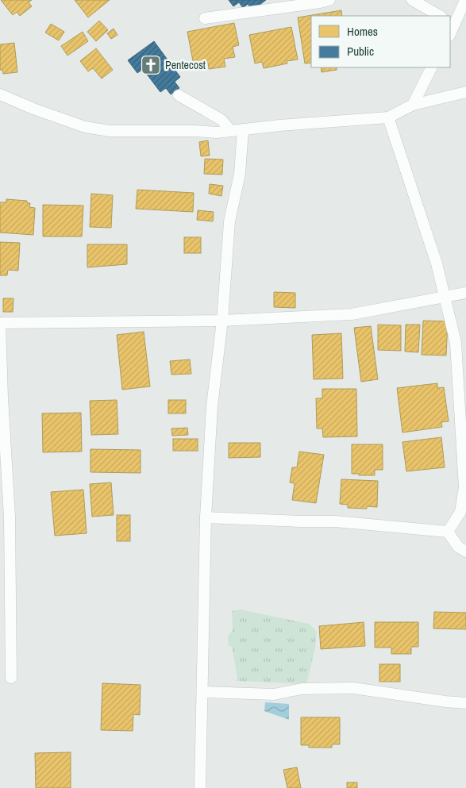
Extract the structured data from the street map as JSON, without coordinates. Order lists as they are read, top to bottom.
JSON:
{
  "places": {
    "church": ["Pentecost"]
  },
  "legend": ["Homes", "Public"]
}
